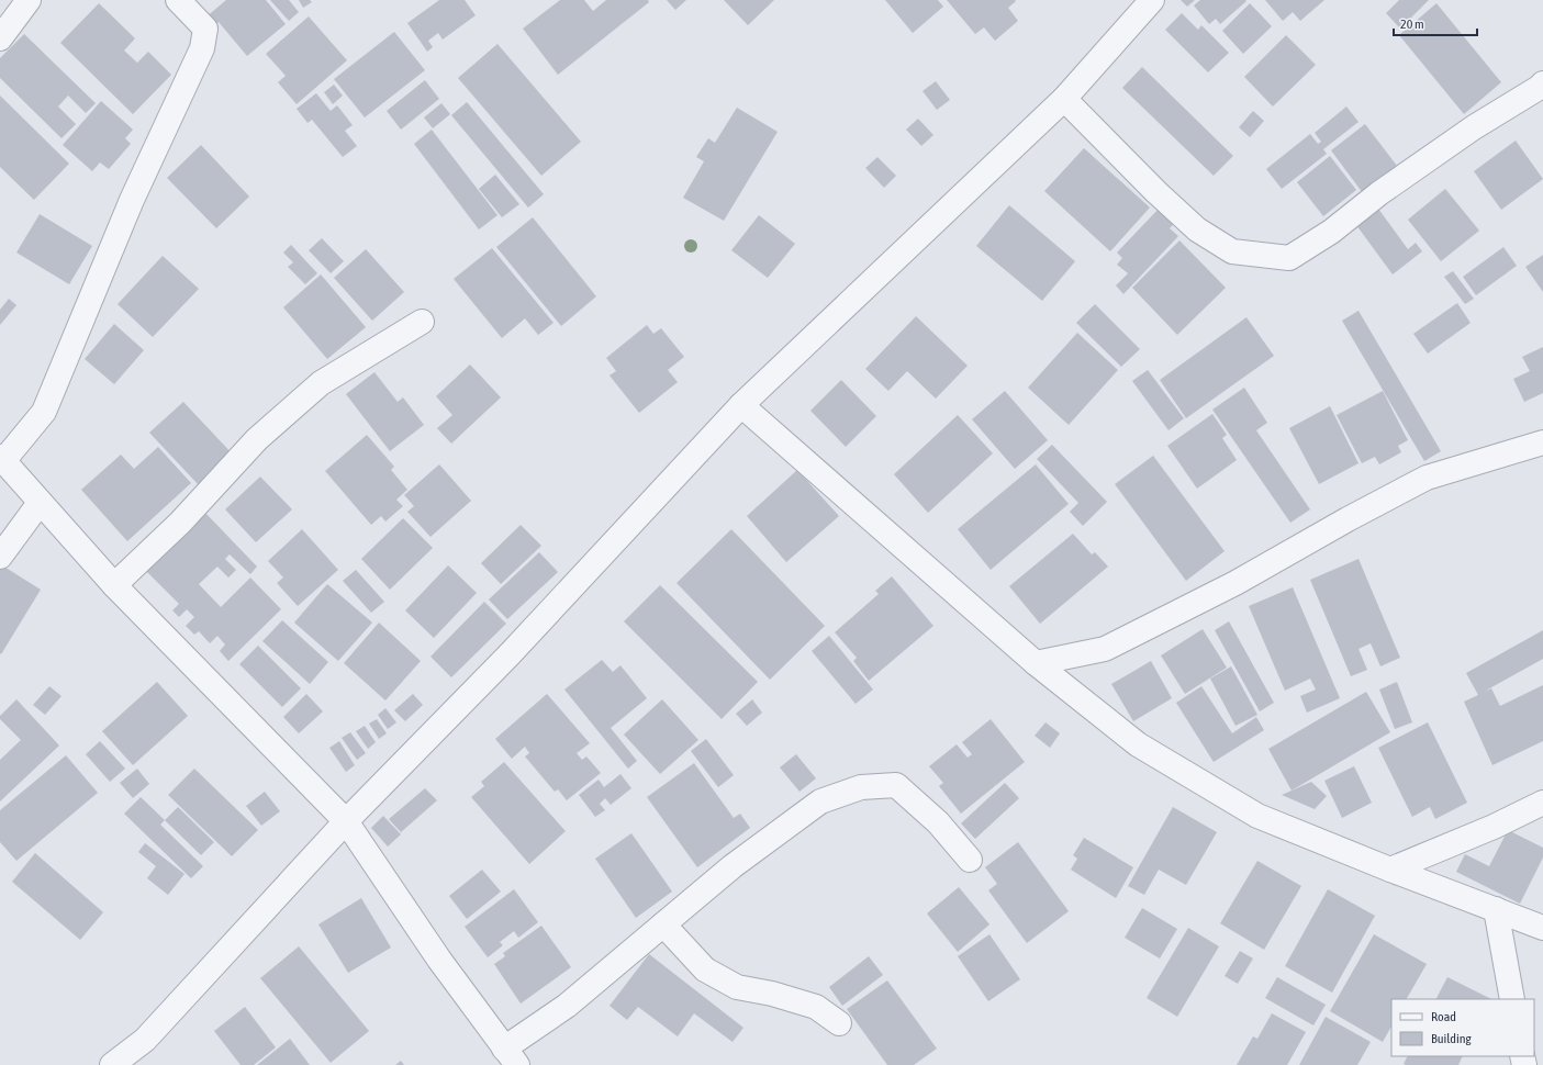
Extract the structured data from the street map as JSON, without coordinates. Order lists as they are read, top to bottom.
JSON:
{
  "legend": ["Road", "Building"],
  "scale_bar": "20 m"
}
